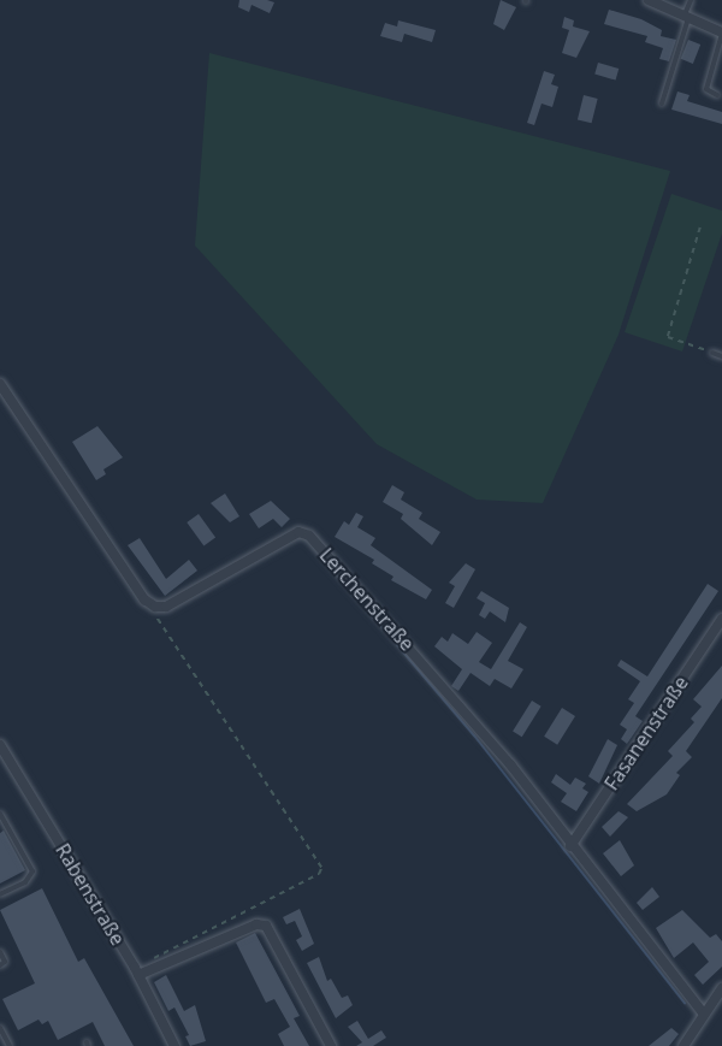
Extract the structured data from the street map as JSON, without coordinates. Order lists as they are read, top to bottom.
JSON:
{
  "streets": {
    "street": ["Lerchenstraße", "Fasanenstraße", "Rabenstraße"]
  },
  "crossings": [
    ["Lerchenstraße", "Fasanenstraße"]
  ]
}
